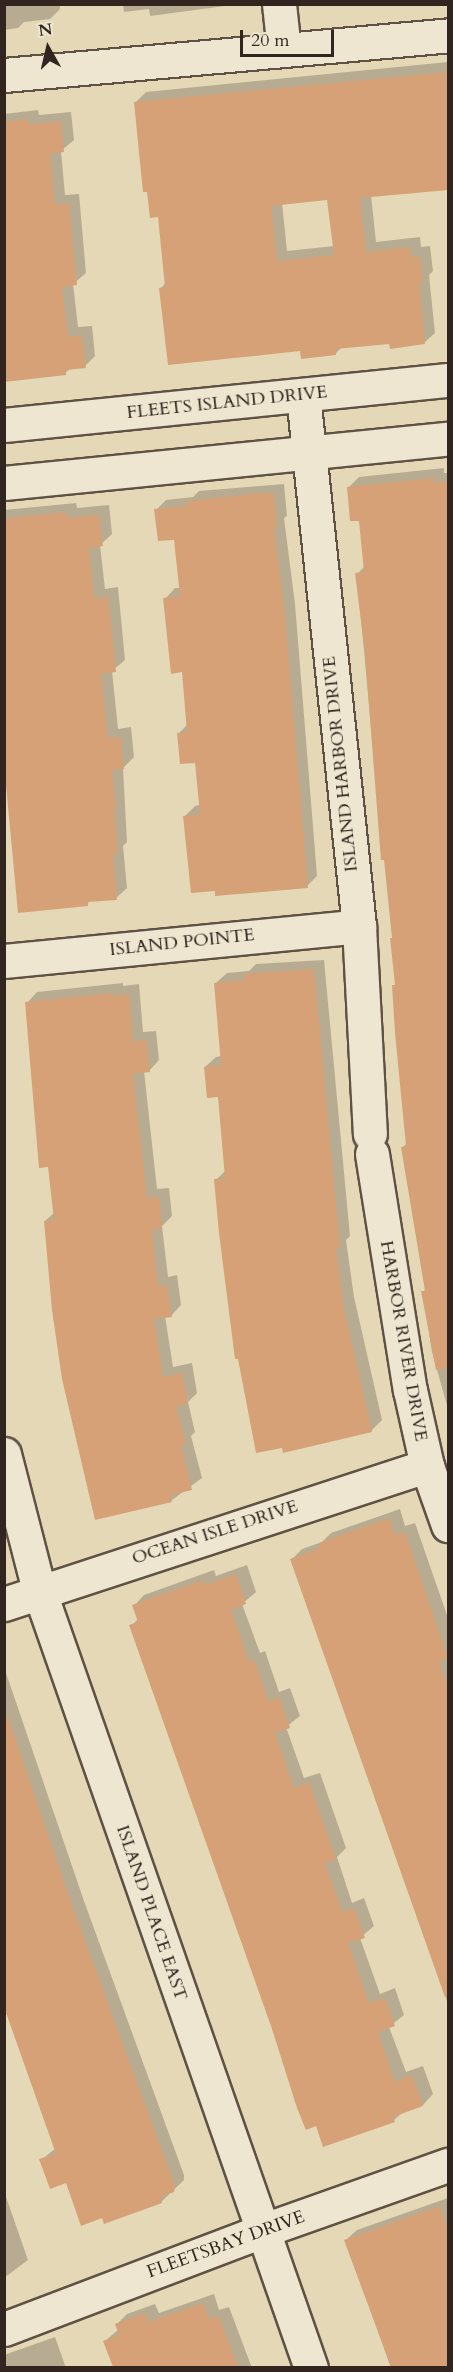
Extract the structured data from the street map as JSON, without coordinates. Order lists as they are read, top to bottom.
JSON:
{
  "streets": {
    "street": [
      "FLEETS ISLAND DRIVE",
      "ISLAND HARBOR DRIVE",
      "ISLAND POINTE",
      "HARBOR RIVER DRIVE",
      "OCEAN ISLE DRIVE",
      "ISLAND PLACE EAST",
      "FLEETSBAY DRIVE"
    ]
  },
  "crossings": [
    ["FLEETS ISLAND DRIVE", "ISLAND HARBOR DRIVE"],
    ["ISLAND HARBOR DRIVE", "ISLAND POINTE"],
    ["ISLAND HARBOR DRIVE", "HARBOR RIVER DRIVE"],
    ["HARBOR RIVER DRIVE", "OCEAN ISLE DRIVE"],
    ["OCEAN ISLE DRIVE", "ISLAND PLACE EAST"],
    ["ISLAND PLACE EAST", "FLEETSBAY DRIVE"]
  ],
  "scale_bar": "20 m",
  "north": "top"
}
